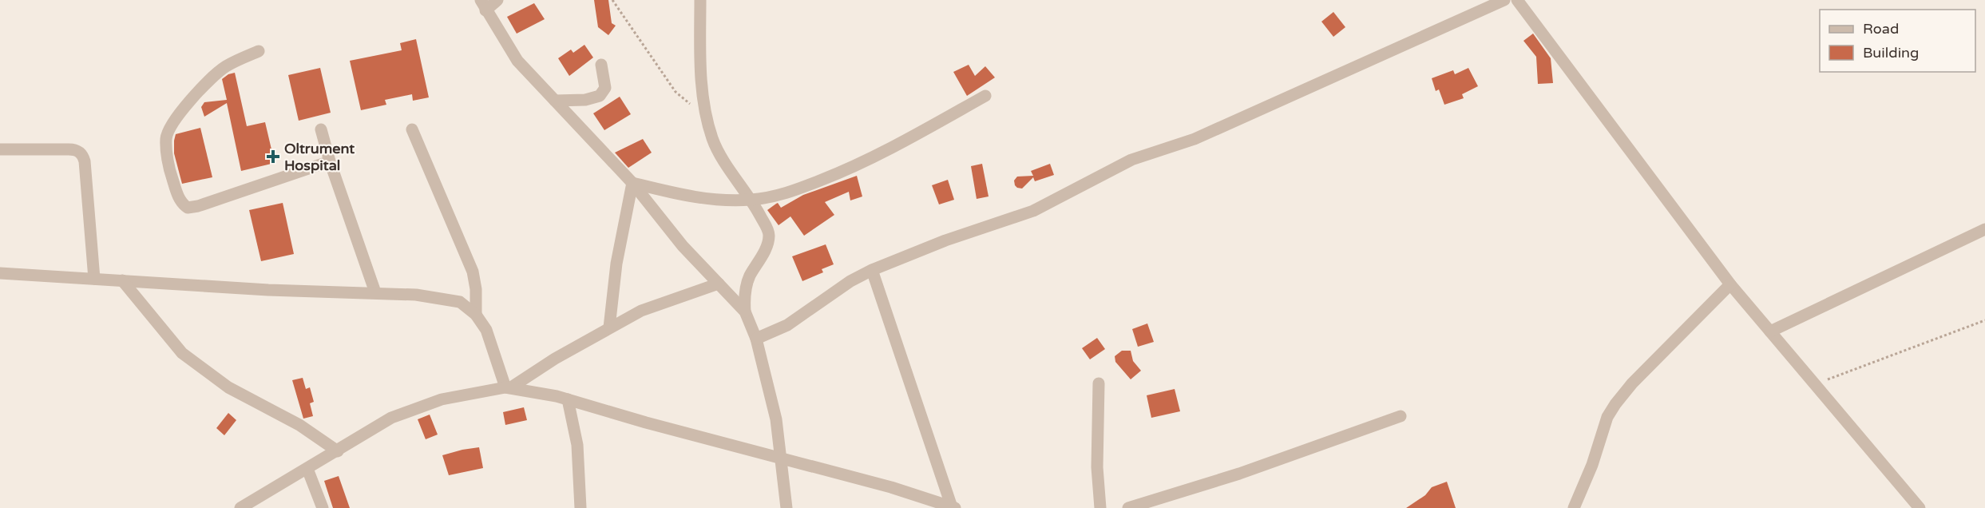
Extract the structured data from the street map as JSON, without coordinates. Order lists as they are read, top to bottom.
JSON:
{
  "places": {
    "health": ["Oltrument Hospital"]
  },
  "legend": ["Road", "Building"]
}
